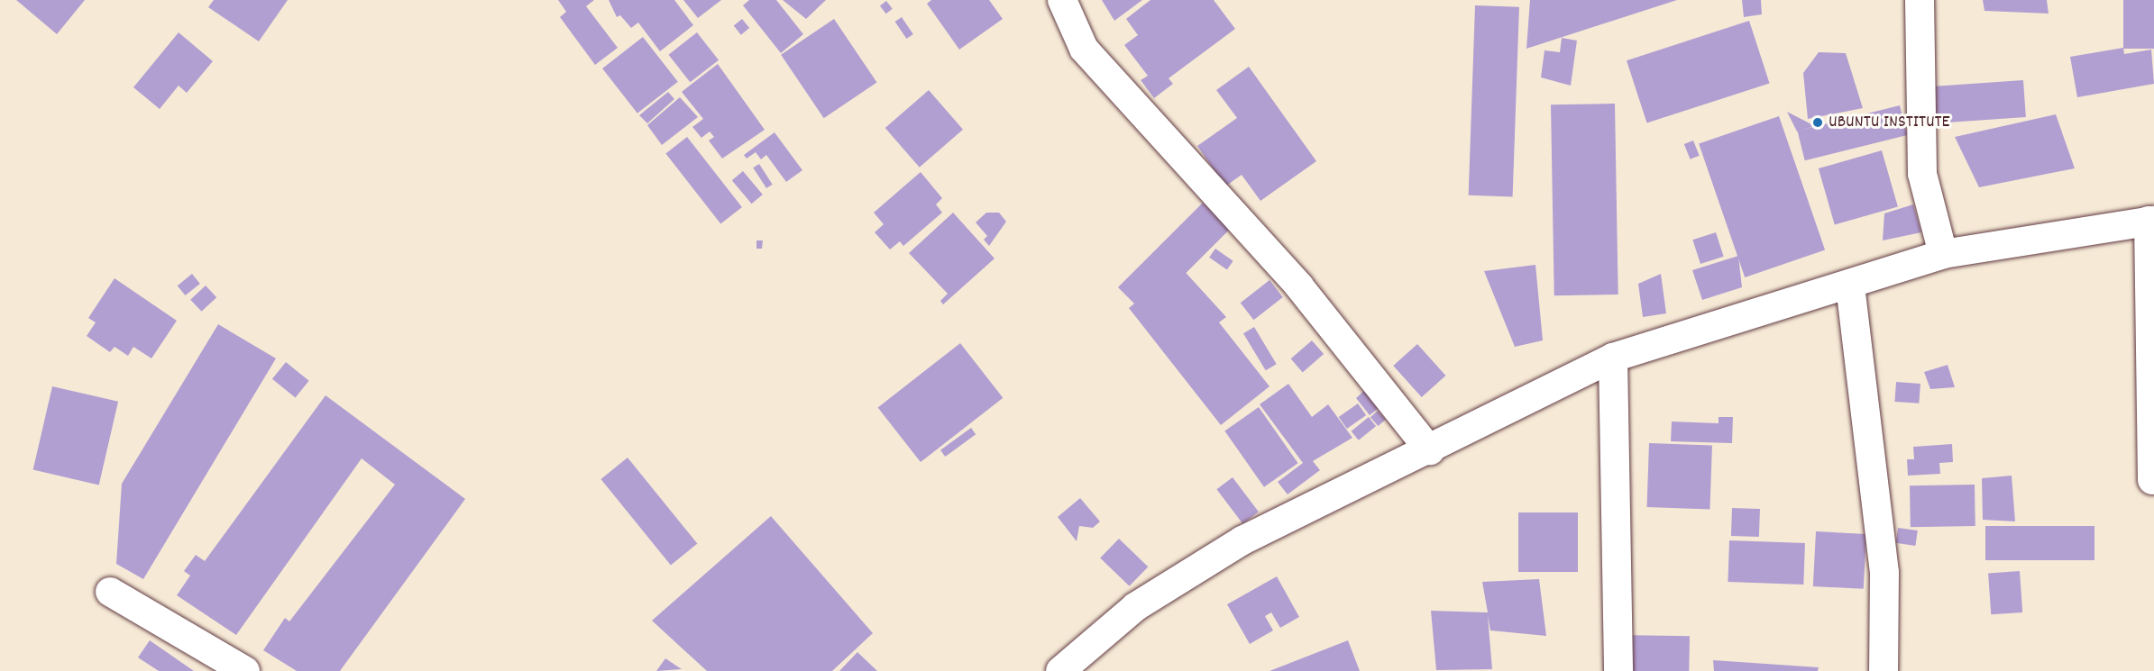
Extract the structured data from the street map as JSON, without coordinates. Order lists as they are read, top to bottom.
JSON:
{
  "places": ["UBUNTU INSTITUTE"]
}
